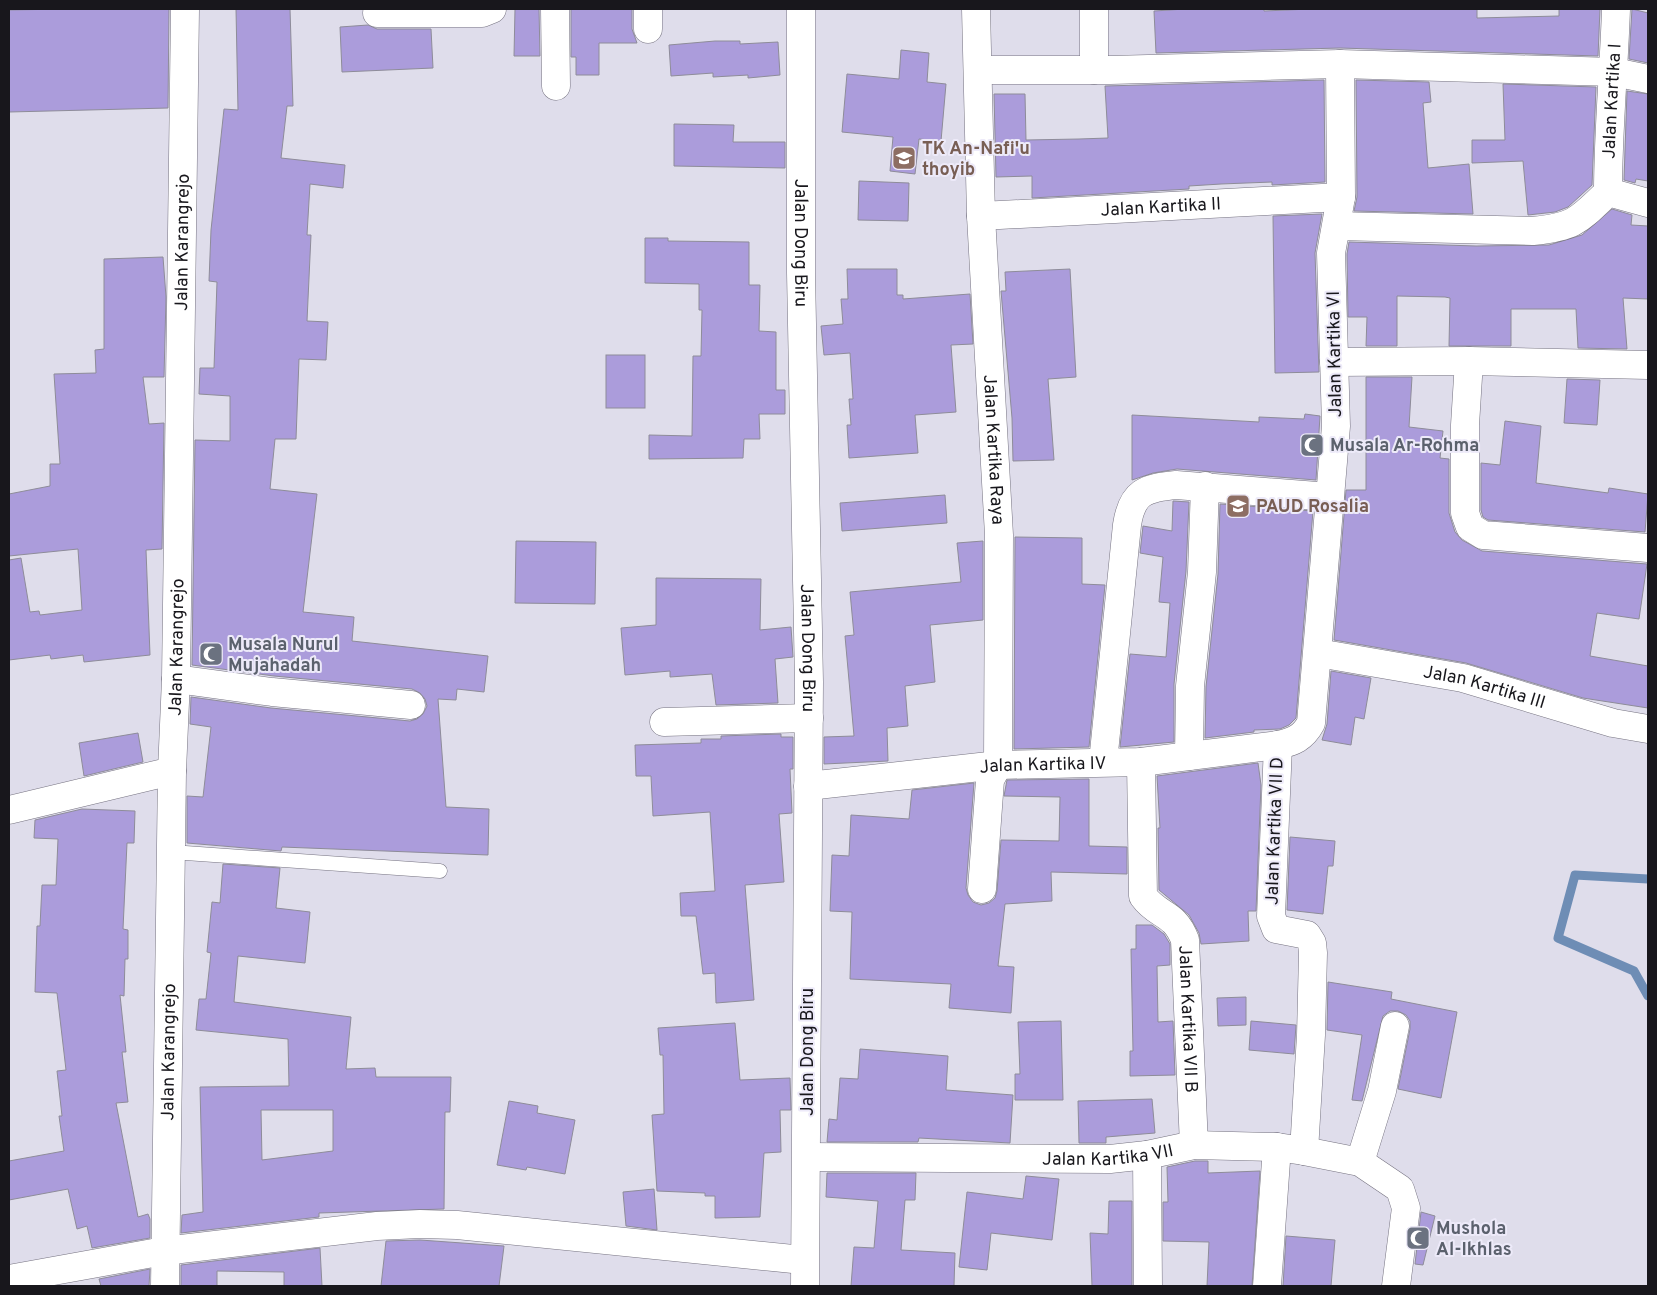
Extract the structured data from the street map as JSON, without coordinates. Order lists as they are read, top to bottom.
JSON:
{
  "streets": {
    "street": [
      "Jalan Kartika I",
      "Jalan Kartika II",
      "Jalan Karangrejo",
      "Jalan Dong Biru",
      "Jalan Kartika VI",
      "Jalan Kartika Raya",
      "Jalan Kartika III",
      "Jalan Kartika IV",
      "Jalan Kartika VII D",
      "Jalan Kartika VII B",
      "Jalan Kartika VII"
    ]
  },
  "crossings": [
    ["Jalan Kartika II", "Jalan Kartika VI"],
    ["Jalan Kartika II", "Jalan Kartika Raya"],
    ["Jalan Dong Biru", "Jalan Kartika IV"],
    ["Jalan Dong Biru", "Jalan Kartika VII"],
    ["Jalan Kartika VI", "Jalan Kartika III"],
    ["Jalan Kartika VI", "Jalan Kartika IV"],
    ["Jalan Kartika VI", "Jalan Kartika VII D"],
    ["Jalan Kartika Raya", "Jalan Kartika IV"],
    ["Jalan Kartika IV", "Jalan Kartika VII D"],
    ["Jalan Kartika IV", "Jalan Kartika VII B"],
    ["Jalan Kartika VII D", "Jalan Kartika VII"],
    ["Jalan Kartika VII B", "Jalan Kartika VII"]
  ],
  "places": {
    "school or university": ["TK An-Nafi'u thoyib", "PAUD Rosalia"],
    "mosque": ["Musala Ar-Rohma", "Musala Nurul Mujahadah", "Mushola Al-Ikhlas"]
  }
}
